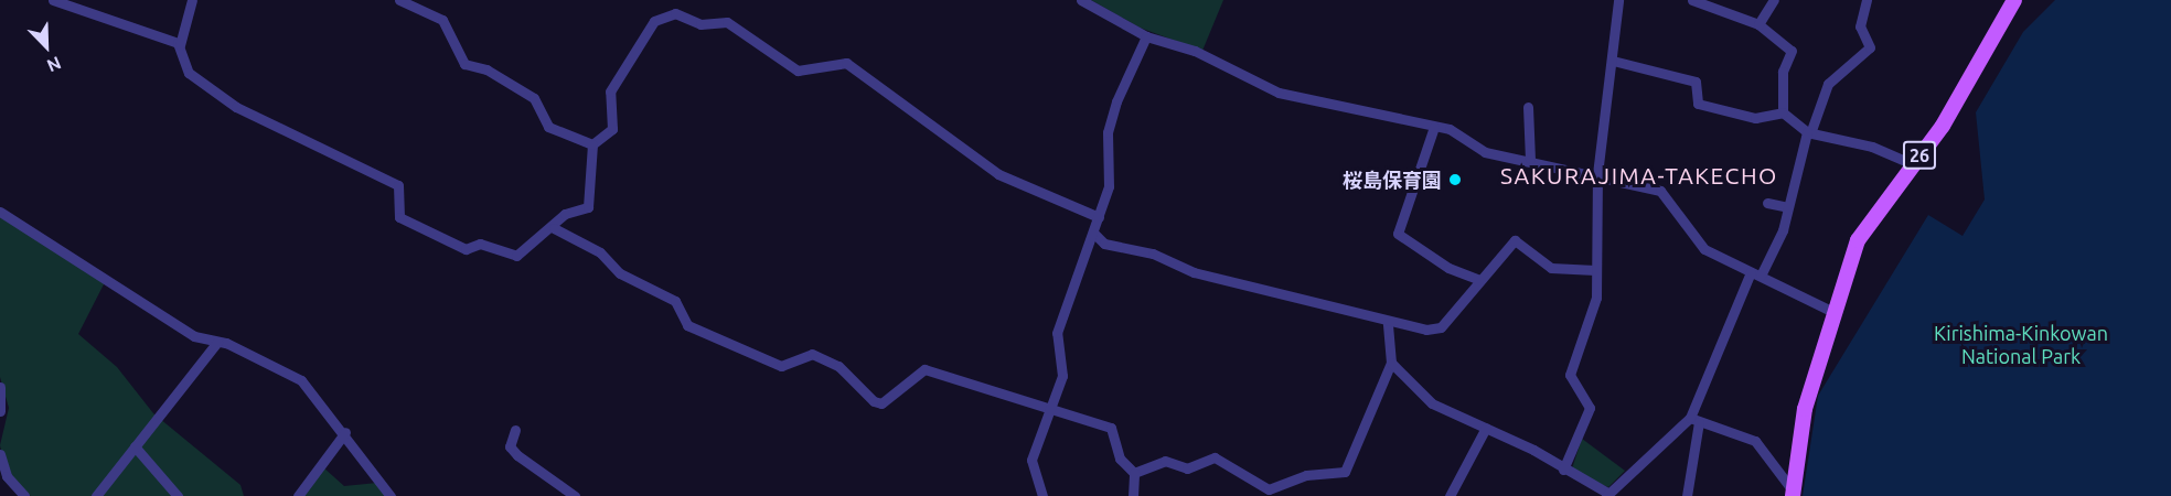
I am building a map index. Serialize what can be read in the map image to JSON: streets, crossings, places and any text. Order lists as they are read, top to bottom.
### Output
{
  "streets": {
    "main road": ["26"]
  },
  "districts": ["SAKURAJIMA-TAKECHO"],
  "parks": ["Kirishima-Kinkowan National Park"],
  "places": ["桜島保育園"],
  "north": "bottom right"
}
